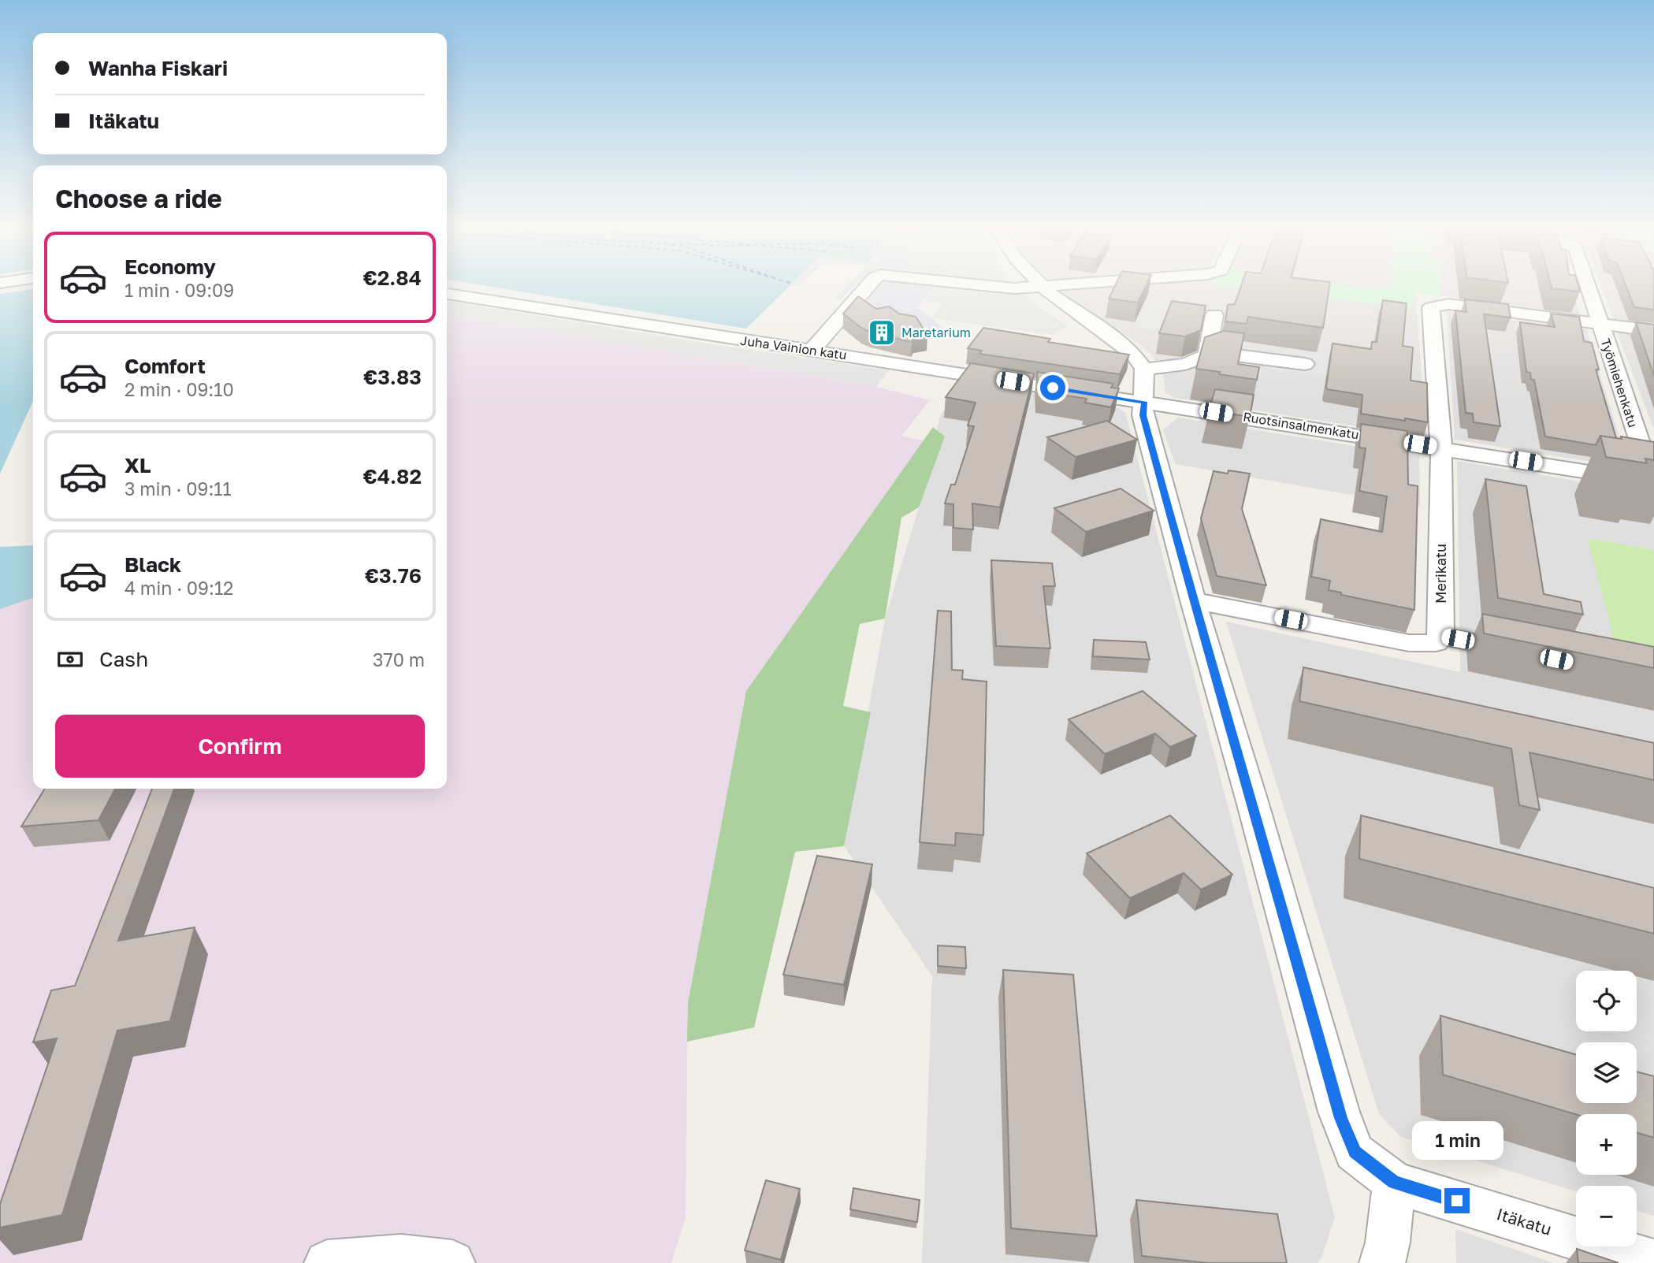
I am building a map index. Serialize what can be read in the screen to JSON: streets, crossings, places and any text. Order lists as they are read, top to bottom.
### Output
{
  "streets": {
    "street": [
      "Juha Vainion katu",
      "Työmiehenkatu",
      "Ruotsinsalmenkatu",
      "Merikatu",
      "Itäkatu"
    ]
  },
  "crossings": [
    ["Juha Vainion katu", "Ruotsinsalmenkatu"],
    ["Työmiehenkatu", "Ruotsinsalmenkatu"],
    ["Työmiehenkatu", "Merikatu"],
    ["Ruotsinsalmenkatu", "Merikatu"]
  ],
  "places": {
    "building": ["Maretarium"]
  },
  "page": {
    "banner": ["Wanha Fiskari", "Itäkatu"],
    "heading": "Choose a ride",
    "list": [
      {
        "name": "Economy",
        "note": "1 min · 09:09",
        "value": "€2.84"
      },
      {
        "name": "Comfort",
        "note": "2 min · 09:10",
        "value": "€3.83"
      },
      {
        "name": "XL",
        "note": "3 min · 09:11",
        "value": "€4.82"
      },
      {
        "name": "Black",
        "note": "4 min · 09:12",
        "value": "€3.76"
      }
    ],
    "pay": ["Cash", "370 m"],
    "buttons": "Confirm",
    "map_buttons": ["+", "−"],
    "bubble": "1 min"
  }
}
